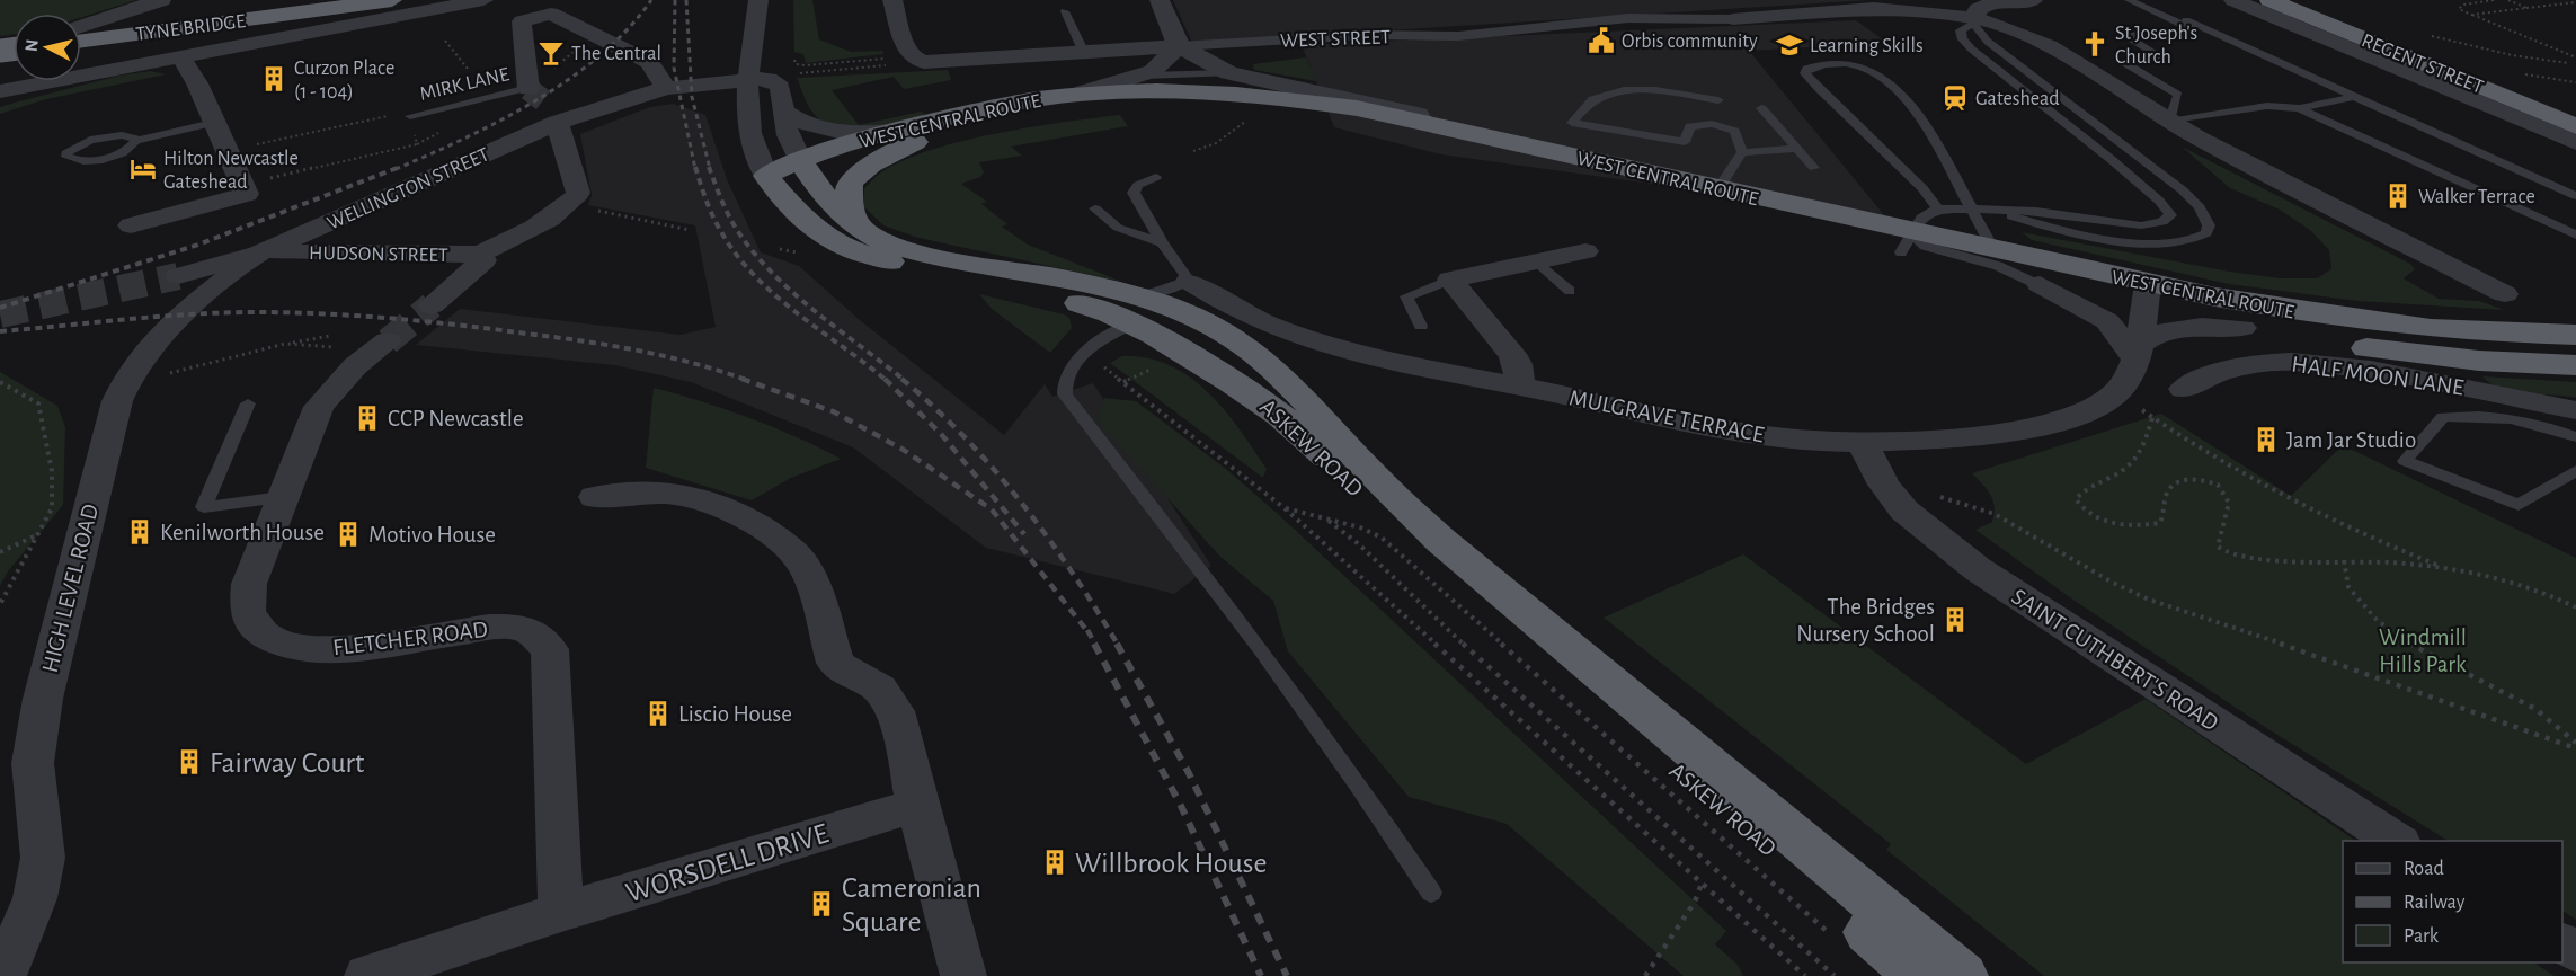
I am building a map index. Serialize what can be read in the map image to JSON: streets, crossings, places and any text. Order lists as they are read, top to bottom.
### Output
{
  "streets": {
    "highway": [
      "TYNE BRIDGE",
      "REGENT STREET",
      "WEST CENTRAL ROUTE",
      "ASKEW ROAD"
    ],
    "street": [
      "WEST STREET",
      "WELLINGTON STREET",
      "HUDSON STREET",
      "HALF MOON LANE",
      "MULGRAVE TERRACE",
      "HIGH LEVEL ROAD",
      "FLETCHER ROAD",
      "SAINT CUTHBERT'S ROAD",
      "WORSDELL DRIVE"
    ],
    "lane": ["MIRK LANE"]
  },
  "crossings": [
    ["WEST CENTRAL ROUTE", "MULGRAVE TERRACE"],
    ["WEST CENTRAL ROUTE", "ASKEW ROAD"],
    ["WELLINGTON STREET", "HUDSON STREET"],
    ["WELLINGTON STREET", "HIGH LEVEL ROAD"],
    ["HUDSON STREET", "HIGH LEVEL ROAD"],
    ["MULGRAVE TERRACE", "SAINT CUTHBERT'S ROAD"],
    ["FLETCHER ROAD", "WORSDELL DRIVE"]
  ],
  "parks": ["Windmill Hills Park"],
  "places": {
    "public building": ["Orbis community"],
    "church": ["St Joseph's Church"],
    "school or university": ["Learning Skills"],
    "bar": ["The Central"],
    "building": [
      "Curzon Place (1 - 104)",
      "Walker Terrace",
      "CCP Newcastle",
      "Jam Jar Studio",
      "Kenilworth House",
      "Motivo House",
      "The Bridges Nursery School",
      "Liscio House",
      "Fairway Court",
      "Willbrook House",
      "Cameronian Square"
    ],
    "station": ["Gateshead"],
    "hotel": ["Hilton Newcastle Gateshead"]
  },
  "legend": ["Road", "Railway", "Park"],
  "north": "left"
}
